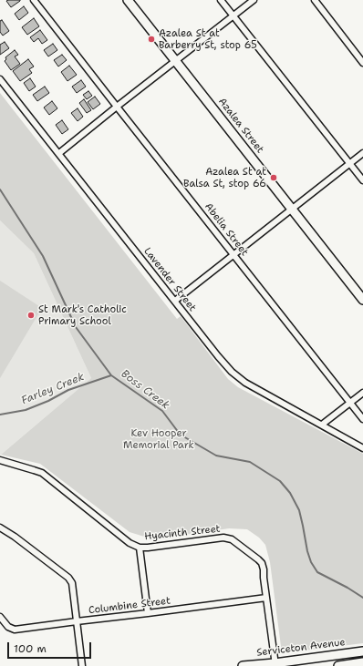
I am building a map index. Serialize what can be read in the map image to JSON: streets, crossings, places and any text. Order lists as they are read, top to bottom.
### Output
{
  "streets": {
    "street": [
      "Azalea Street",
      "Abelia Street",
      "Lavender Street",
      "Hyacinth Street",
      "Columbine Street",
      "Serviceton Avenue"
    ]
  },
  "crossings": [
    ["Hyacinth Street", "Columbine Street"],
    ["Hyacinth Street", "Serviceton Avenue"]
  ],
  "water": ["Farley Creek", "Boss Creek"],
  "parks": ["Kev Hooper Memorial Park"],
  "places": ["Azalea St at Barberry St, stop 65", "Azalea St at Balsa St, stop 66", "St Mark's Catholic Primary School"],
  "scale_bar": "100 m"
}
